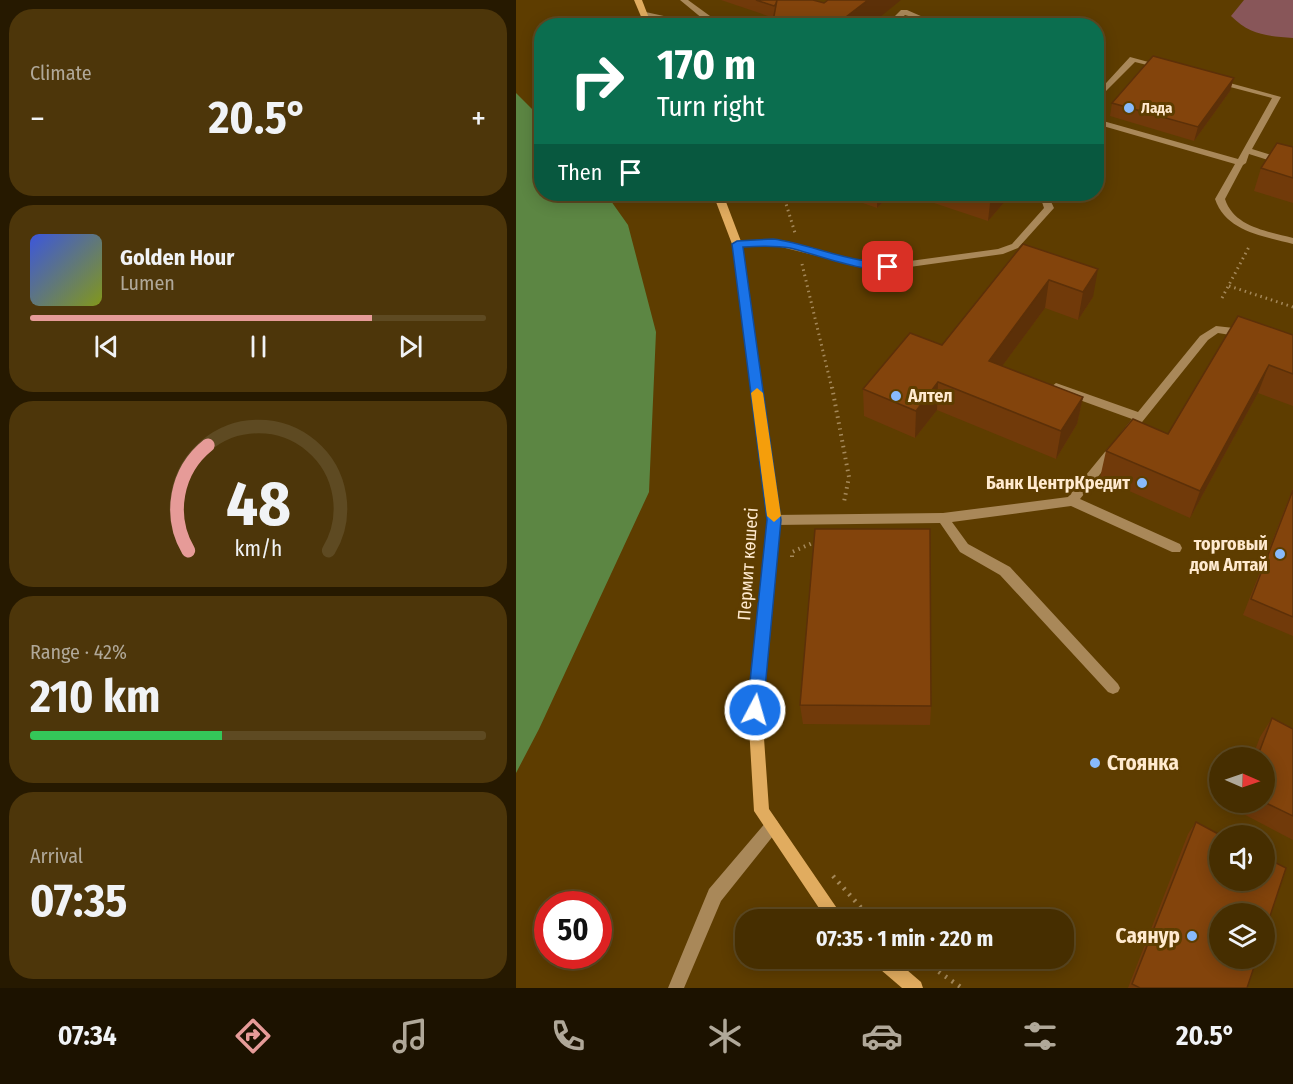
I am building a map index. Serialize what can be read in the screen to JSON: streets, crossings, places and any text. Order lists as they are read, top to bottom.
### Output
{
  "streets": {
    "main road": ["Пермит көшесі"]
  },
  "places": [
    "Лада",
    "Алтел",
    "Банк ЦентрКредит",
    "торговый дом Алтай",
    "Стоянка",
    "Саянур"
  ],
  "north": "right",
  "page": {
    "tile": [
      "Climate",
      ["Range · 42%", "210 km"],
      ["Arrival", "07:35"]
    ],
    "turn": ["170 m", "Turn right"],
    "heat": ["−", "20.5°", "+"],
    "then": "Then",
    "song": ["Golden Hour", "Lumen"],
    "limit": "50",
    "trip": "07:35 · 1 min · 220 m",
    "tabs": ["07:34", "20.5°"],
    "gauge": ["48", "km/h"]
  }
}
